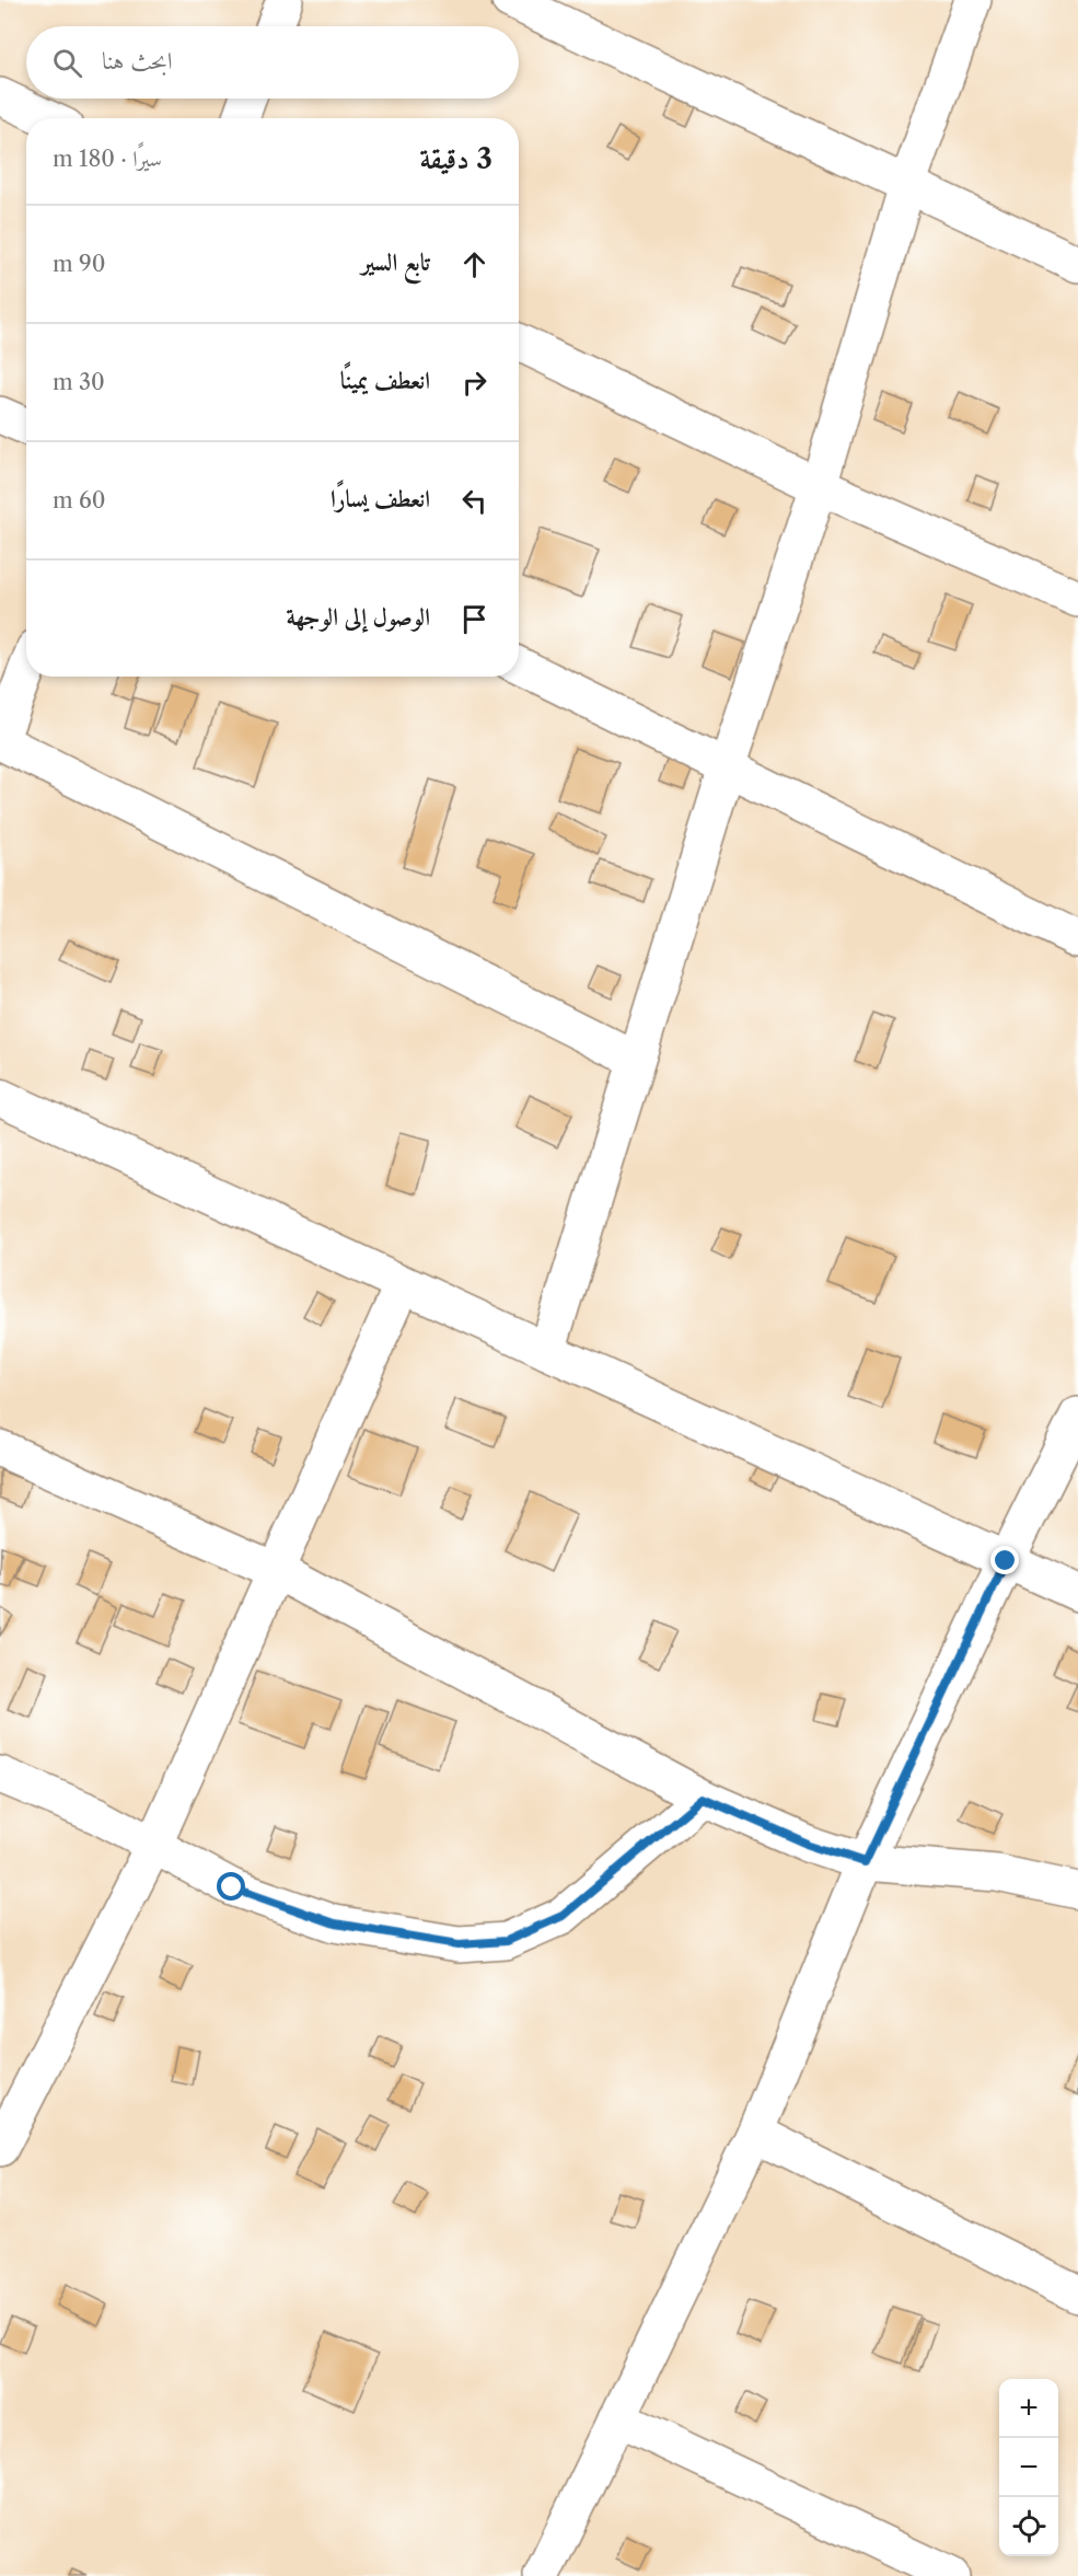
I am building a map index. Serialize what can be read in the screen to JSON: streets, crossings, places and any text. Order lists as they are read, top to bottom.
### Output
{
  "page": {
    "search": "ابحث هنا",
    "heading": ["3 دقيقة", "سيرًا · 180 m"],
    "list": [
      ["تابع السير", "90 m"],
      ["انعطف يمينًا", "30 m"],
      ["انعطف يسارًا", "60 m"],
      "الوصول إلى الوجهة"
    ],
    "map_buttons": ["+", "−"]
  }
}
